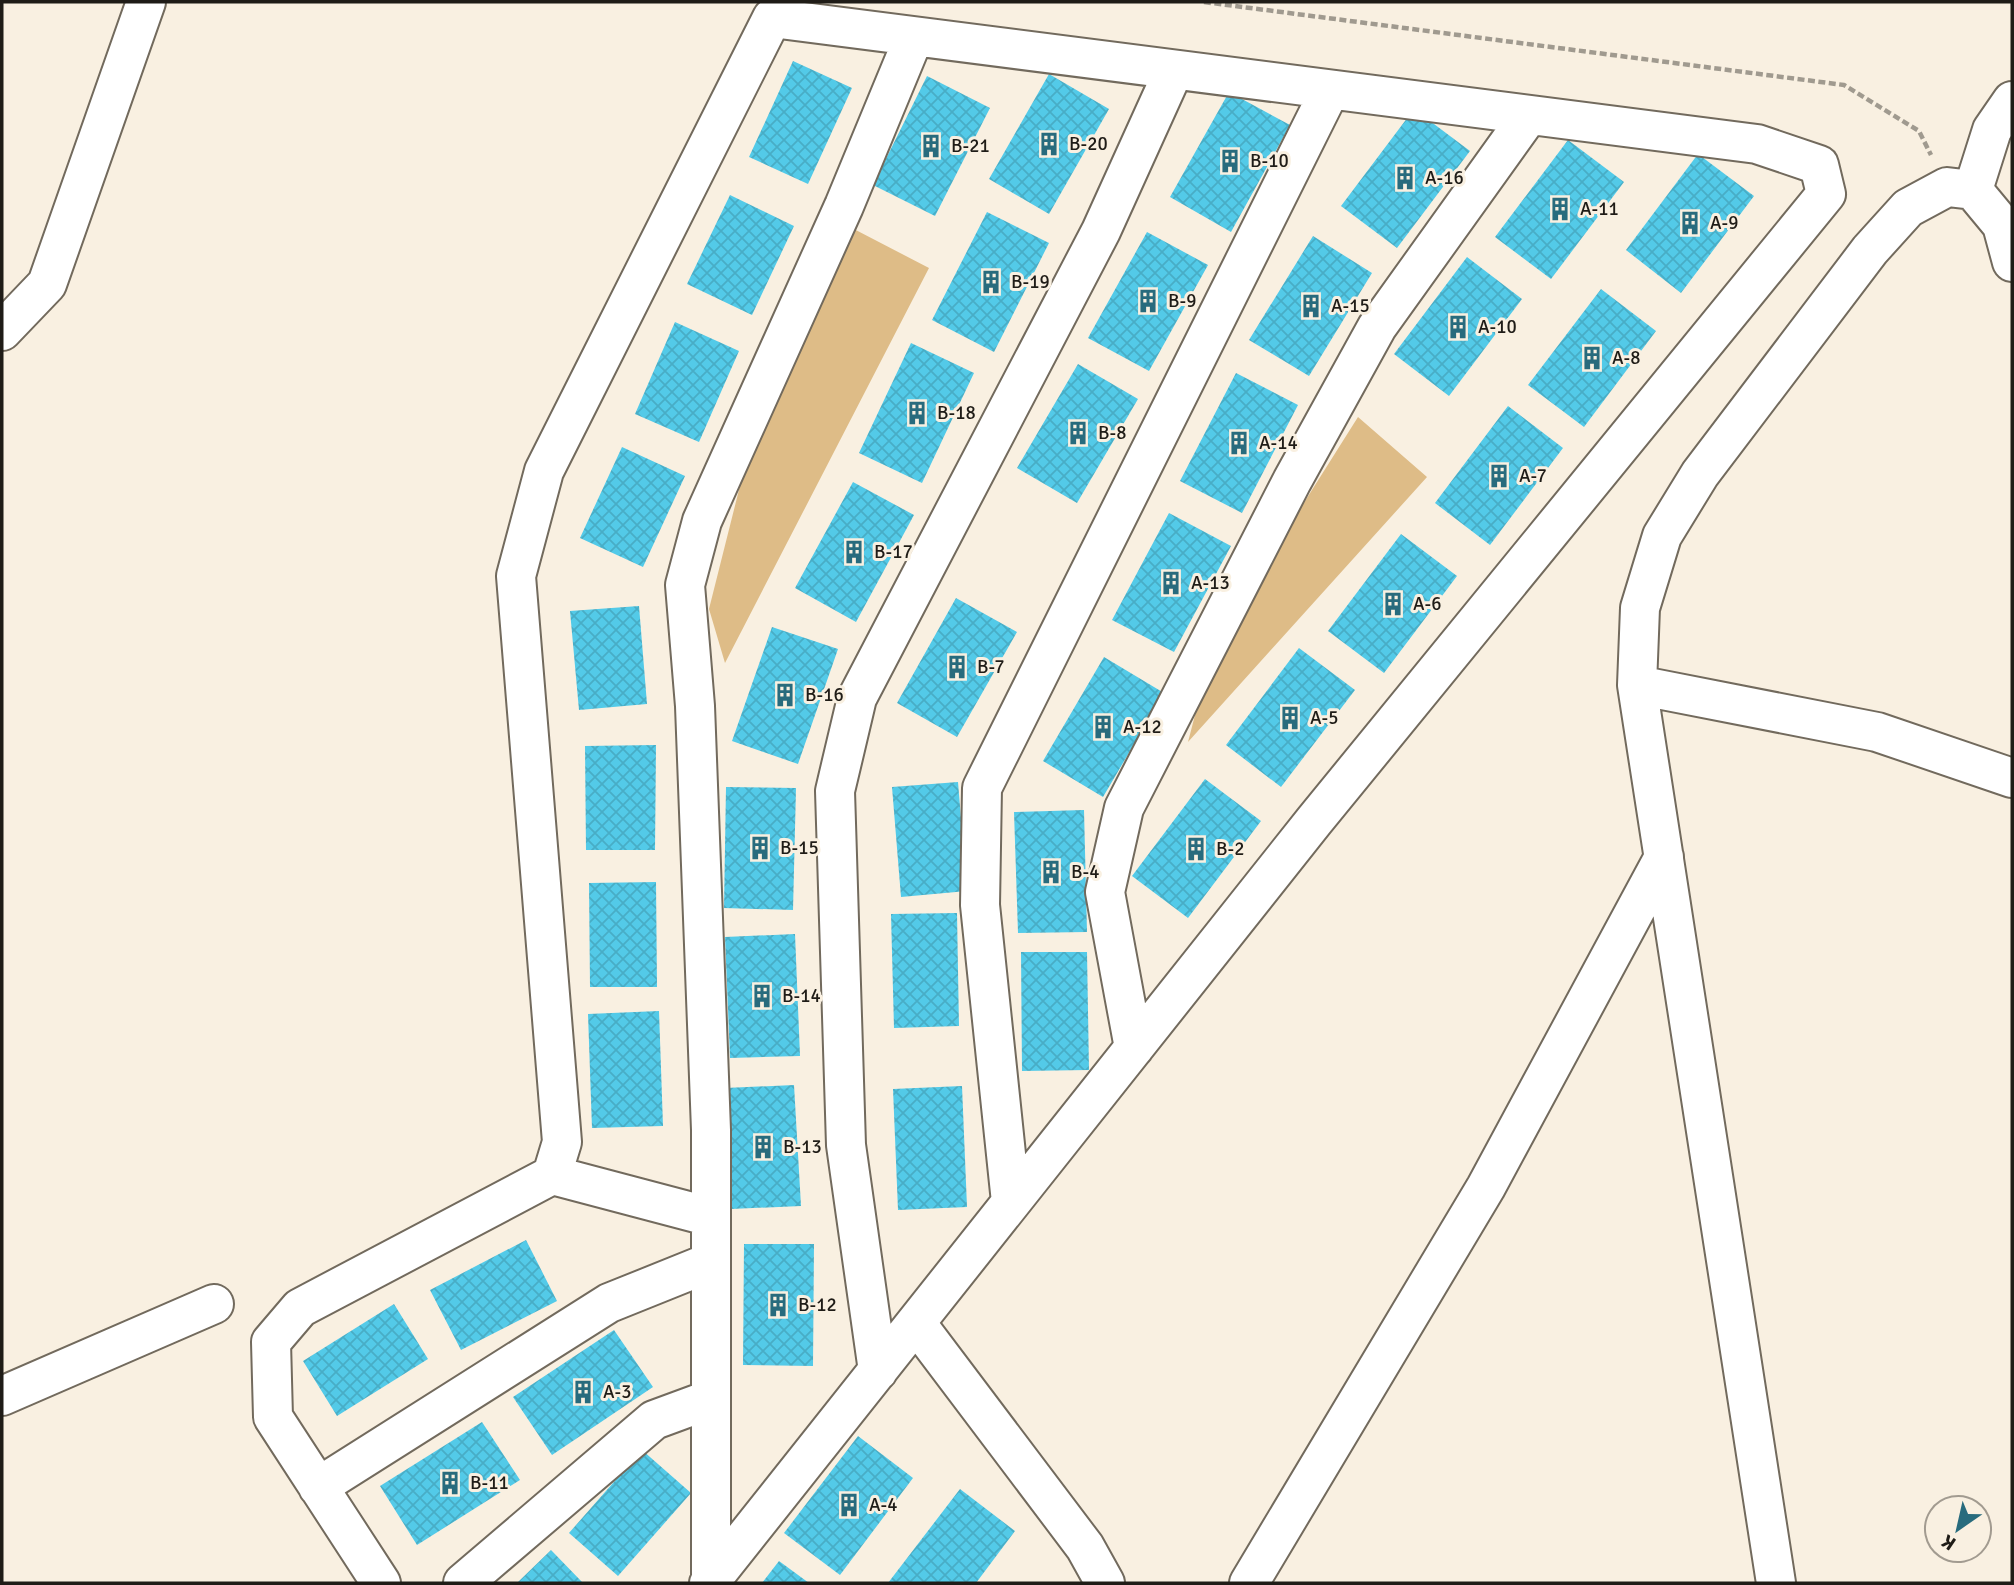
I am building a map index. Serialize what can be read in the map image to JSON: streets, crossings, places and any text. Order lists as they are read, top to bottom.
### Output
{
  "places": {
    "building": [
      "B-20",
      "B-21",
      "B-10",
      "A-16",
      "A-11",
      "A-9",
      "B-19",
      "B-9",
      "A-15",
      "A-10",
      "A-8",
      "B-18",
      "B-8",
      "A-14",
      "A-7",
      "B-17",
      "A-13",
      "A-6",
      "B-7",
      "B-16",
      "A-5",
      "A-12",
      "B-15",
      "B-2",
      "B-4",
      "B-14",
      "B-13",
      "B-12",
      "A-3",
      "B-11",
      "A-4"
    ]
  },
  "north": "bottom left"
}
